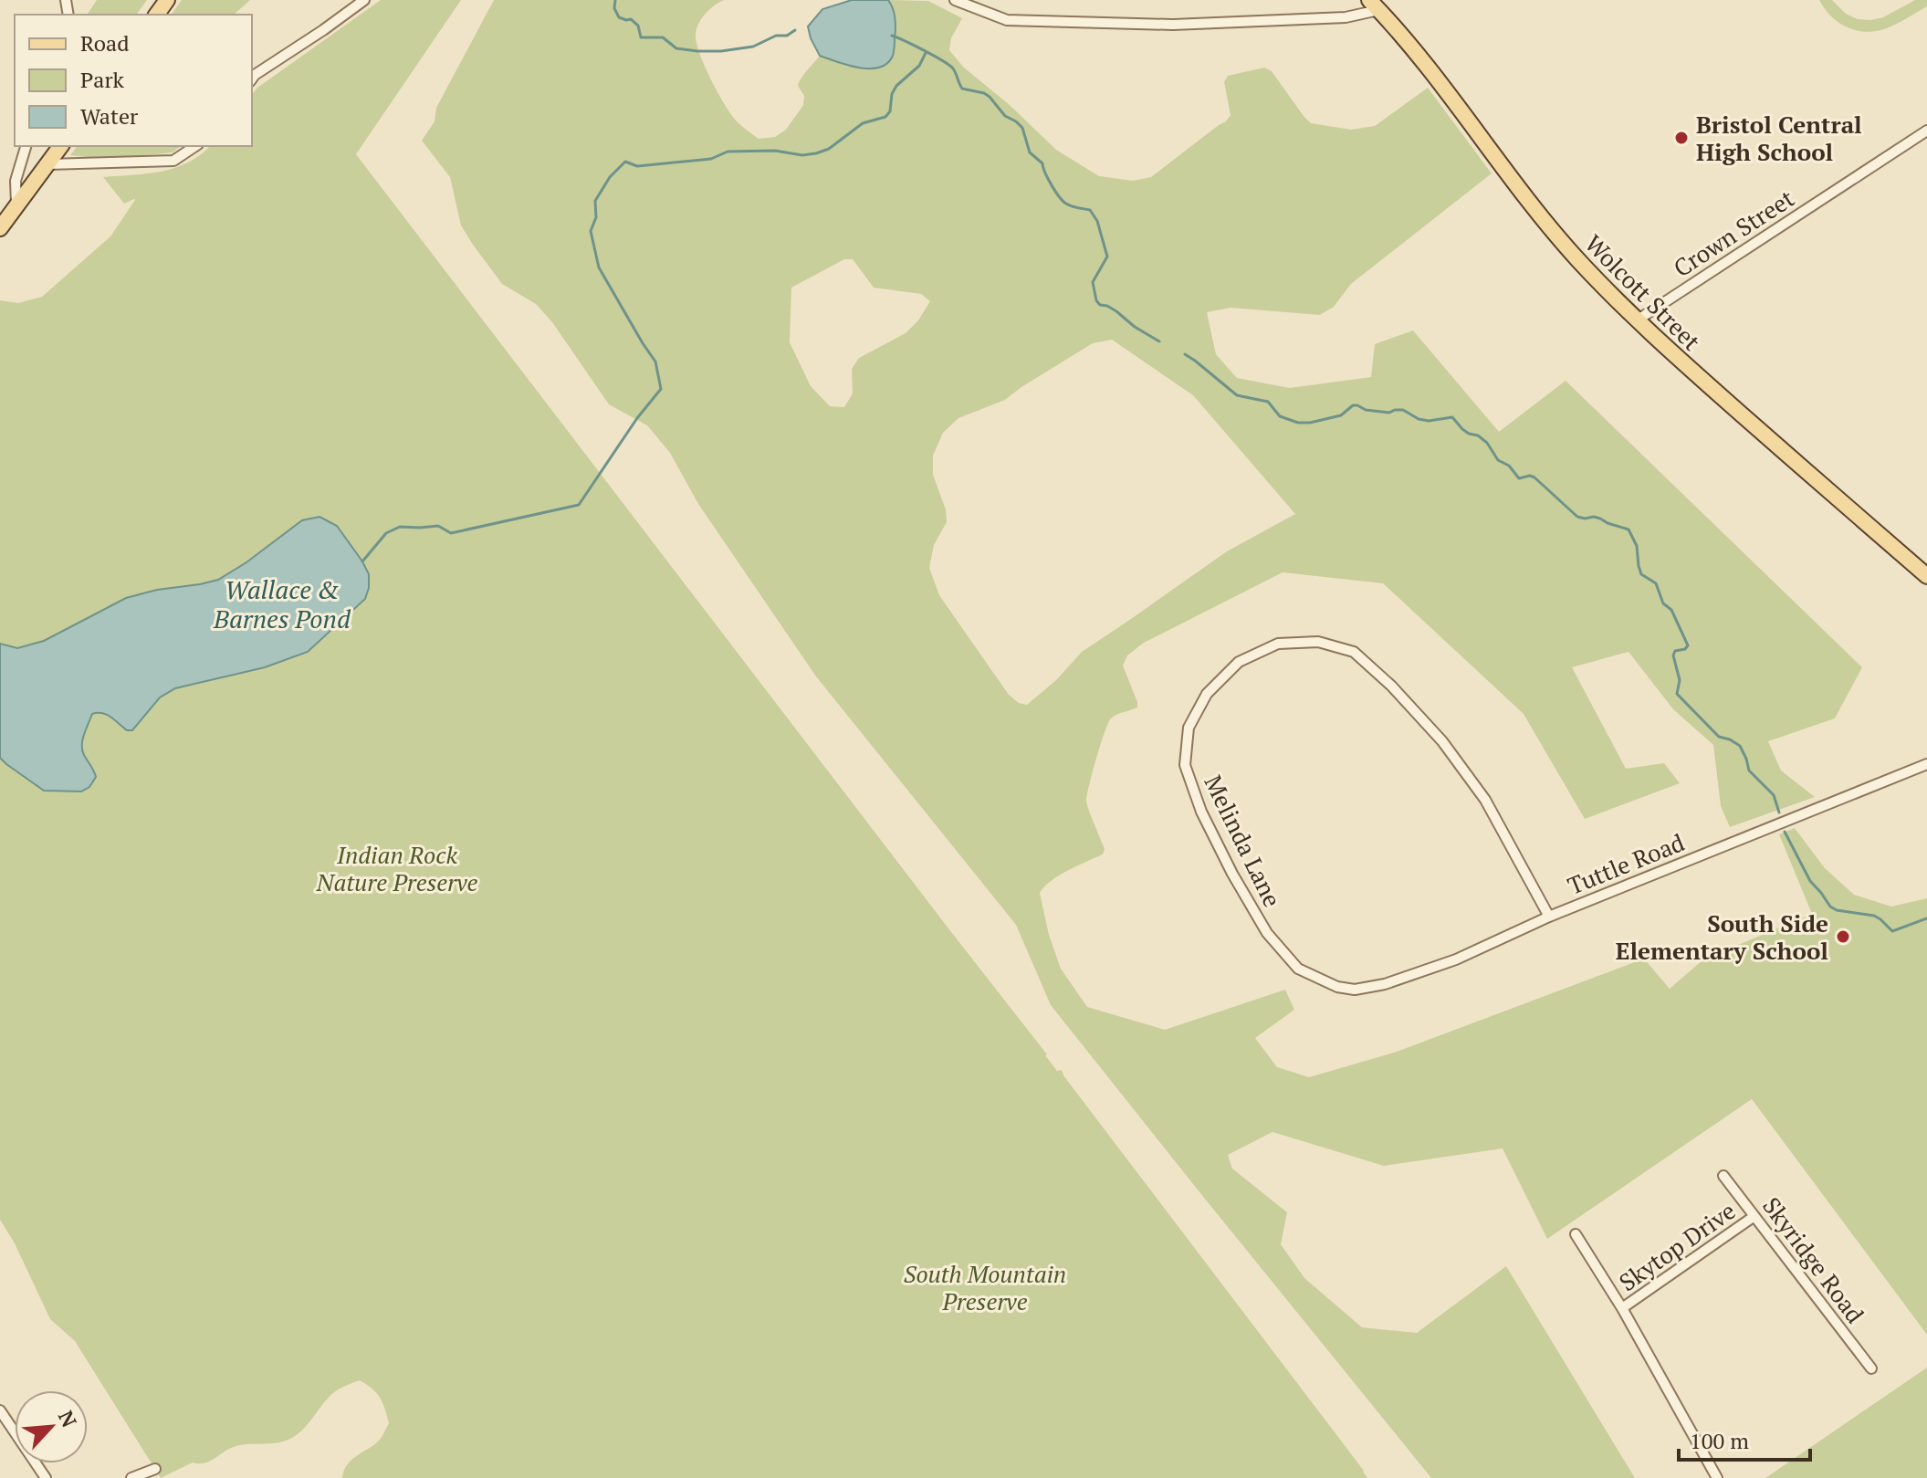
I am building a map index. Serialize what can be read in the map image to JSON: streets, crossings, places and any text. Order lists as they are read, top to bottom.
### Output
{
  "streets": {
    "main road": ["Wolcott Street"],
    "street": [
      "Crown Street",
      "Melinda Lane",
      "Tuttle Road",
      "Skytop Drive",
      "Skyridge Road"
    ]
  },
  "crossings": [
    ["Crown Street", "Wolcott Street"],
    ["Melinda Lane", "Tuttle Road"],
    ["Skytop Drive", "Skyridge Road"]
  ],
  "water": ["Wallace & Barnes Pond"],
  "parks": ["Indian Rock Nature Preserve", "South Mountain Preserve"],
  "places": ["Bristol Central High School", "South Side Elementary School"],
  "legend": ["Road", "Park", "Water"],
  "scale_bar": "100 m",
  "north": "top right"
}
